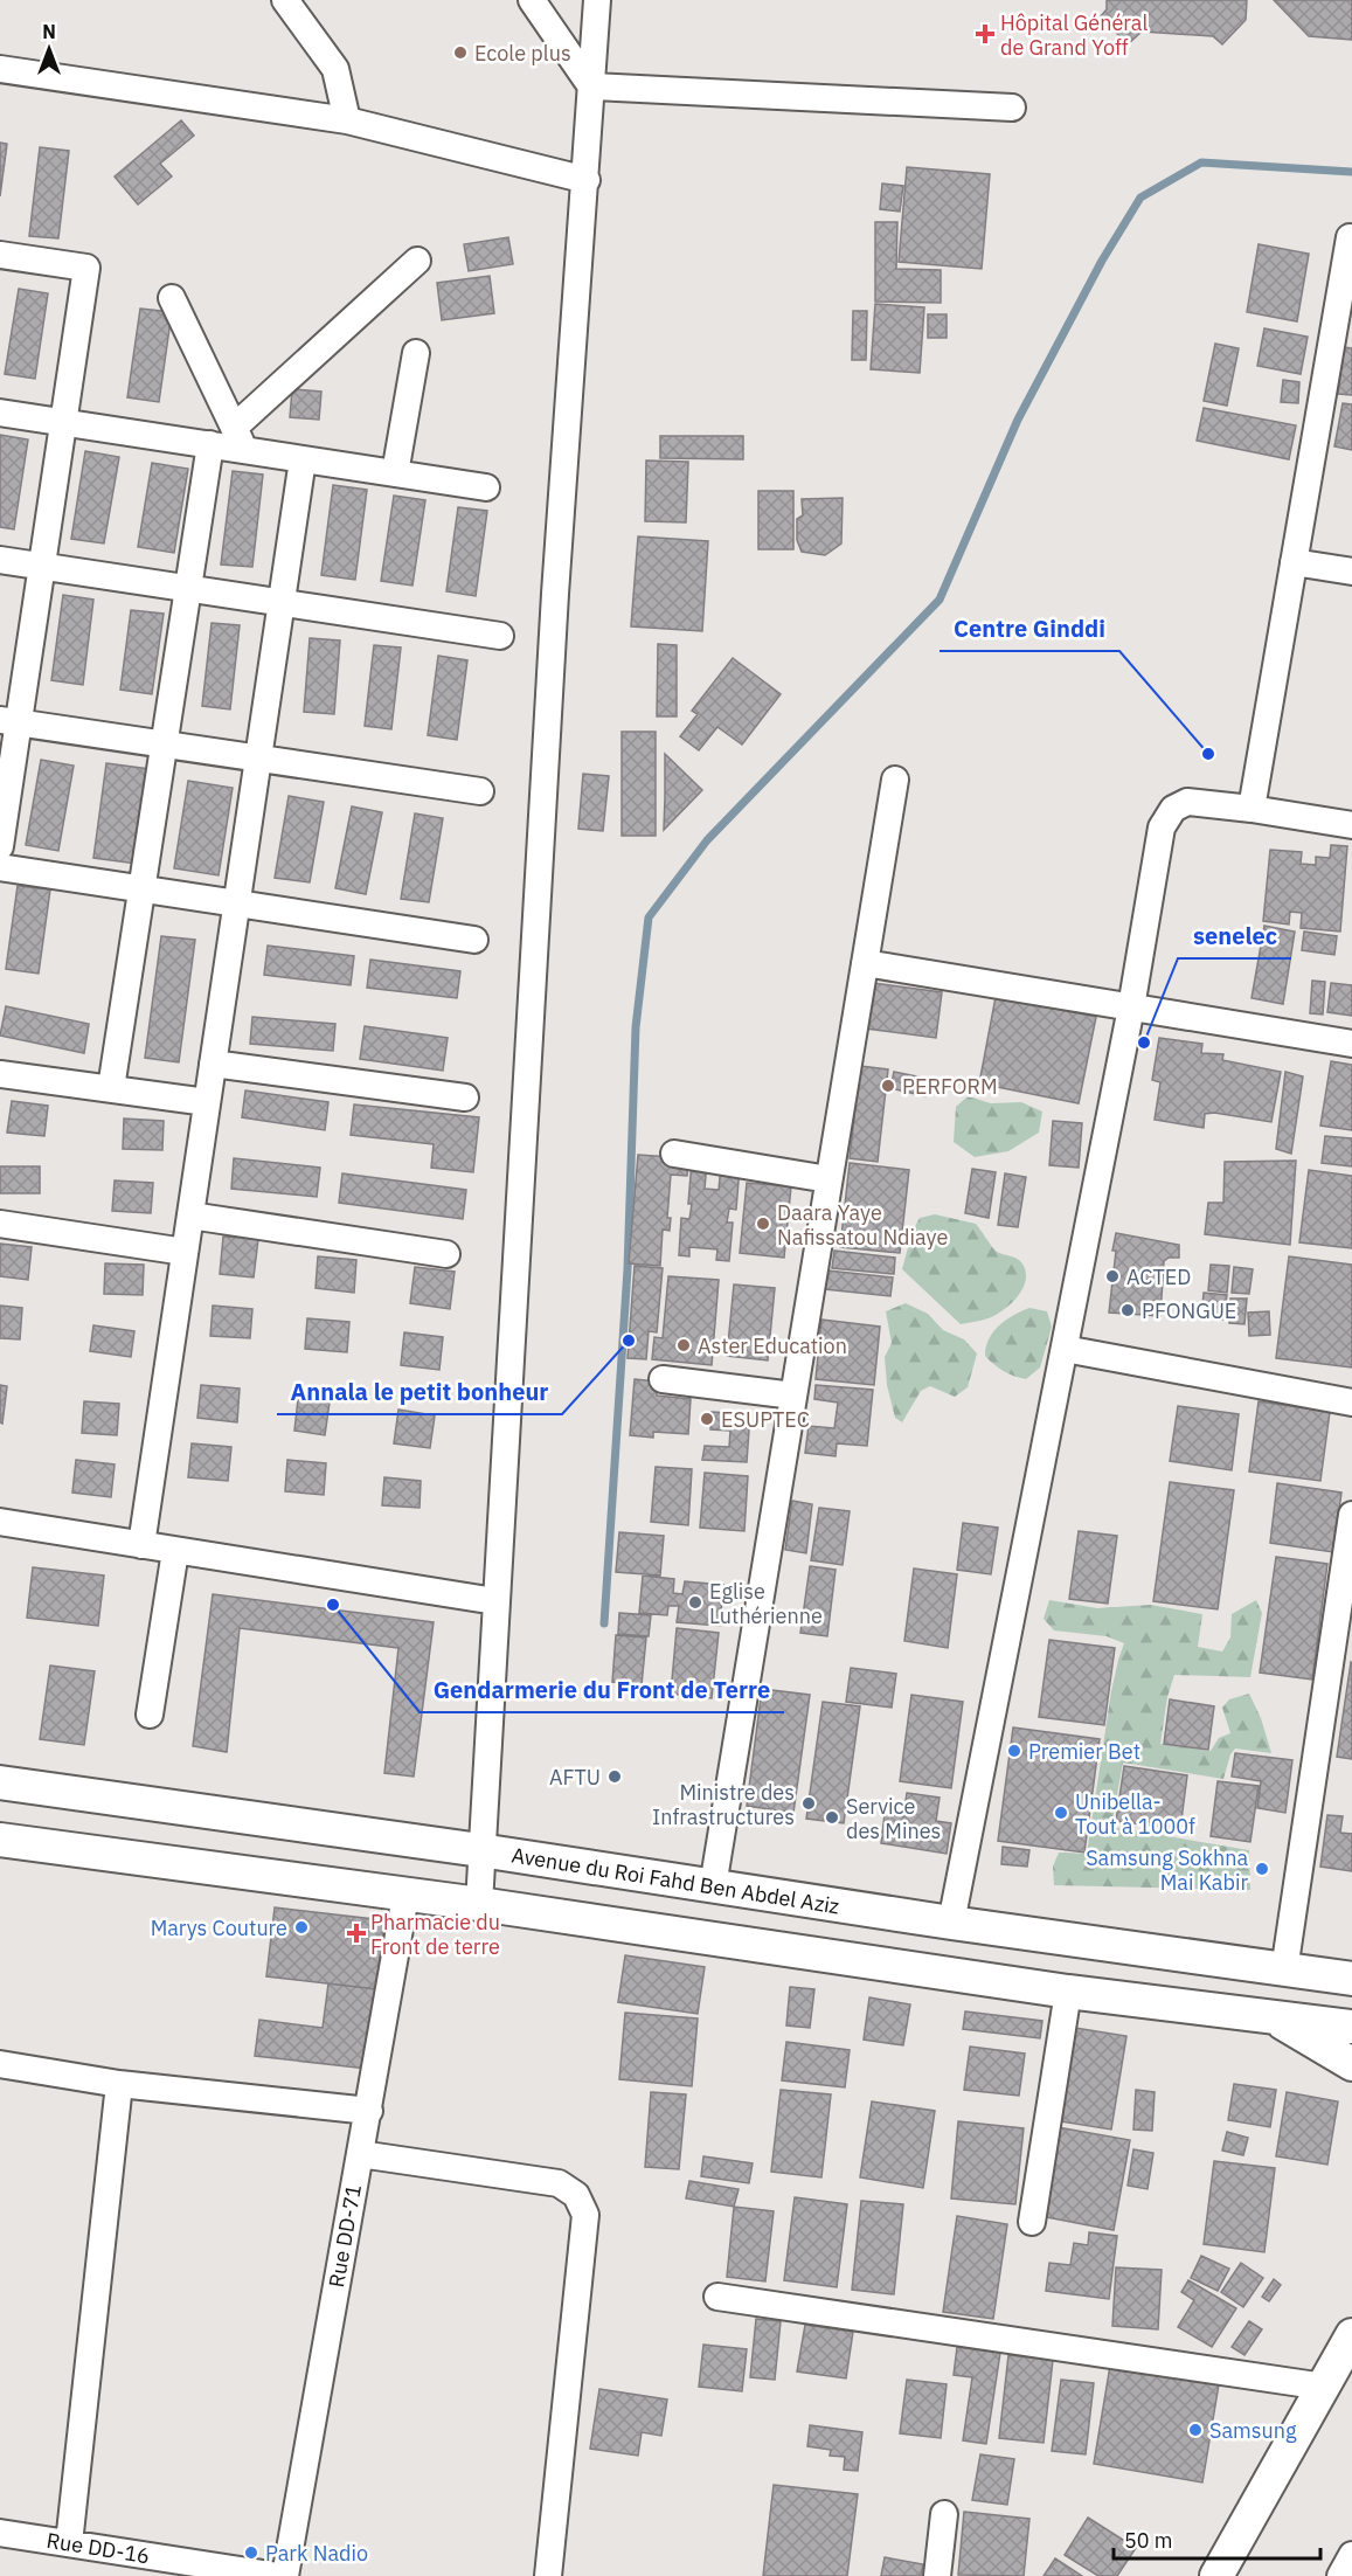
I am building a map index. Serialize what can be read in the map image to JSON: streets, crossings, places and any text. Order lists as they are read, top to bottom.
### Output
{
  "streets": {
    "main road": ["Avenue du Roi Fahd Ben Abdel Aziz"],
    "street": ["Rue DD-71", "Rue DD-16"]
  },
  "places": {
    "health": ["Hôpital Général de Grand Yoff", "Pharmacie du Front de terre"],
    "other": [
      "Ecole plus",
      "Centre Ginddi",
      "senelec",
      "PERFORM",
      "Daara Yaye Nafissatou Ndiaye",
      "ACTED",
      "PFONGUE",
      "Annala le petit bonheur",
      "Aster Education",
      "ESUPTEC",
      "Eglise Luthérienne",
      "Gendarmerie du Front de Terre",
      "Premier Bet",
      "AFTU",
      "Ministre des Infrastructures",
      "Unibella- Tout à 1000f",
      "Service des Mines",
      "Samsung Sokhna Mai Kabir",
      "Marys Couture",
      "Samsung",
      "Park Nadio"
    ]
  },
  "scale_bar": "50 m",
  "north": "top"
}
